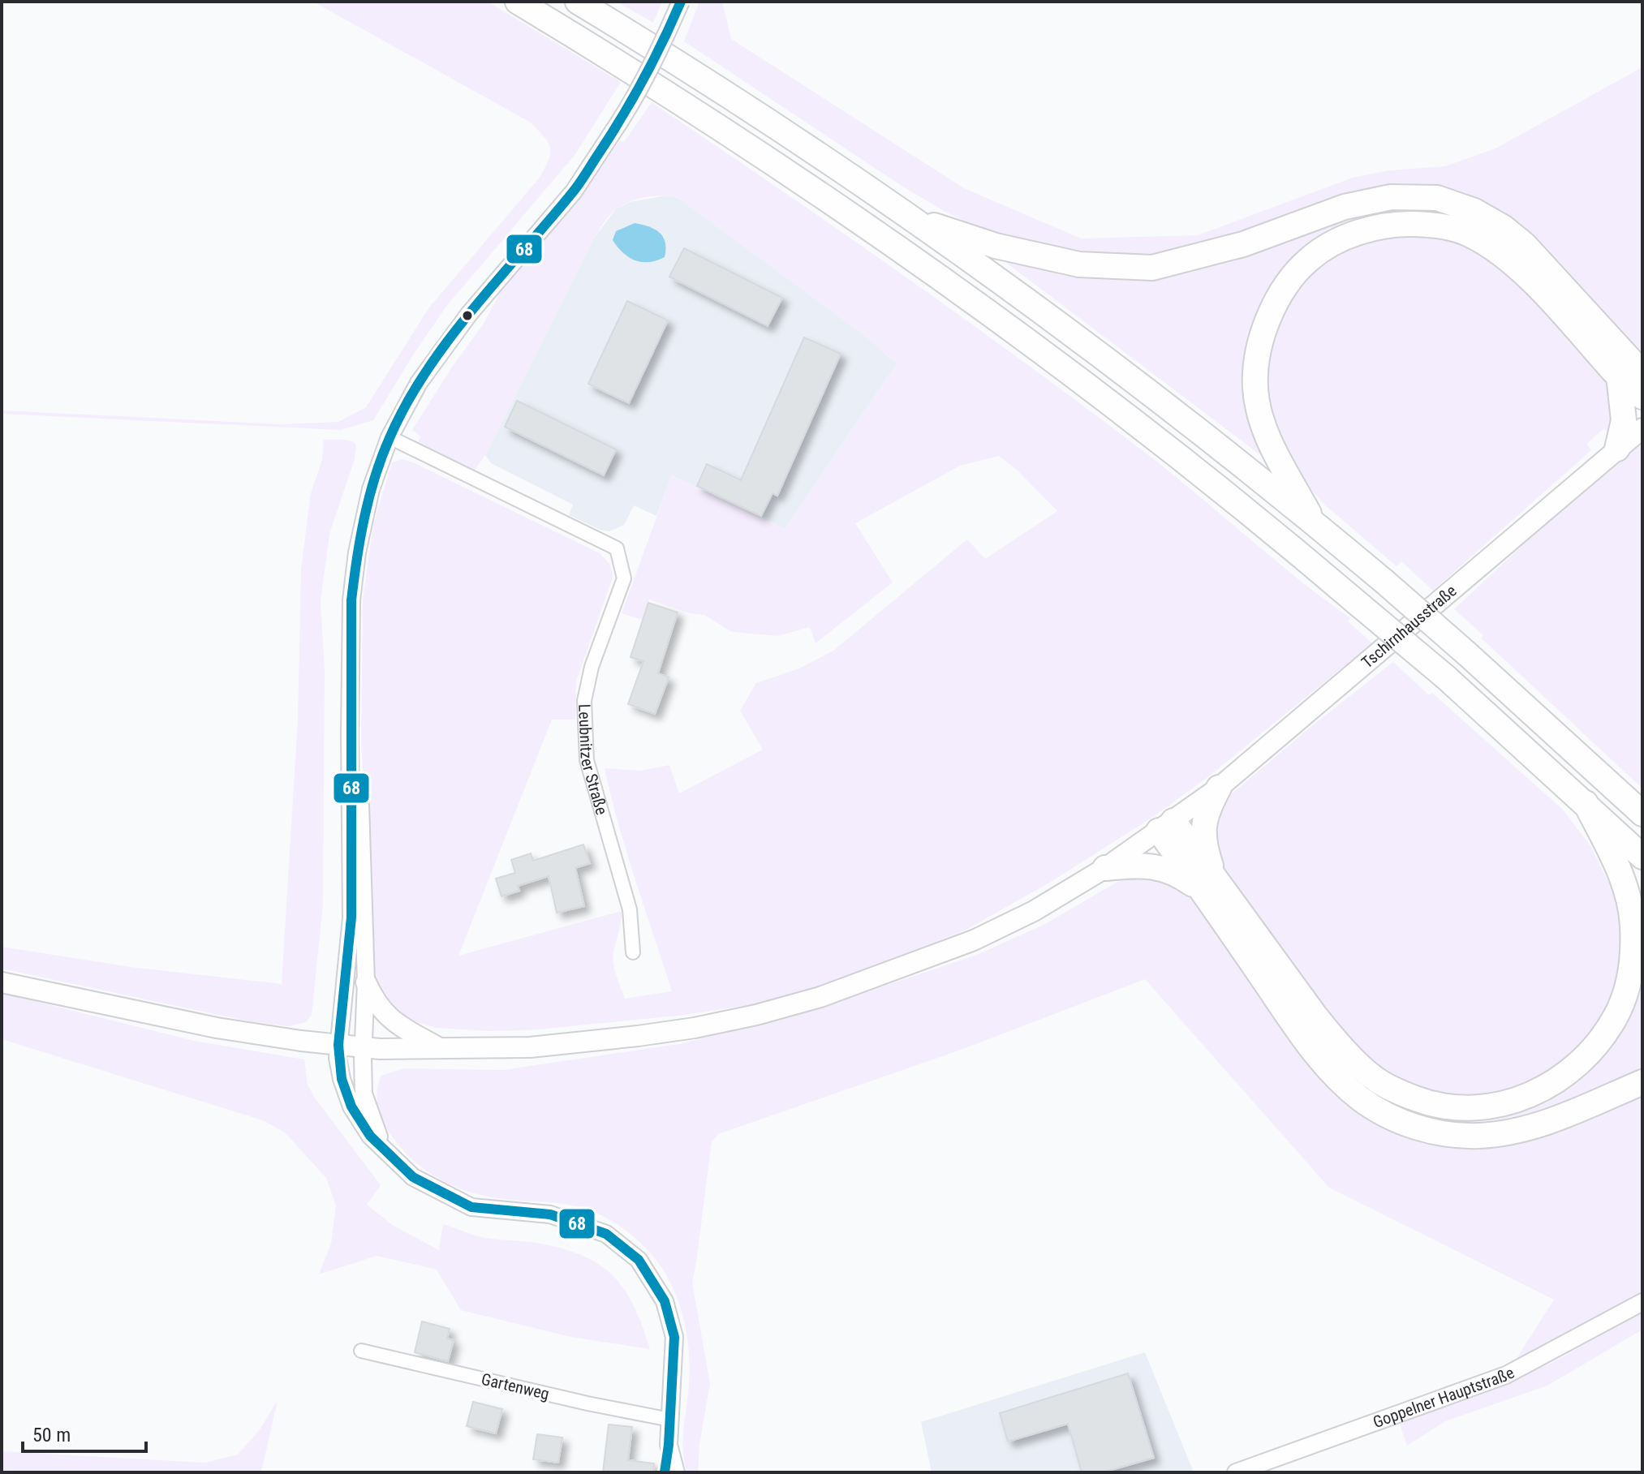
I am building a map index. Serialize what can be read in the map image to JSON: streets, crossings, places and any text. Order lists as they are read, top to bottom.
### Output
{
  "streets": {
    "main road": ["Tschirnhausstraße"],
    "street": ["Leubnitzer Straße", "Gartenweg", "Goppelner Hauptstraße"]
  },
  "lines": ["transit line 68"],
  "scale_bar": "50 m"
}
